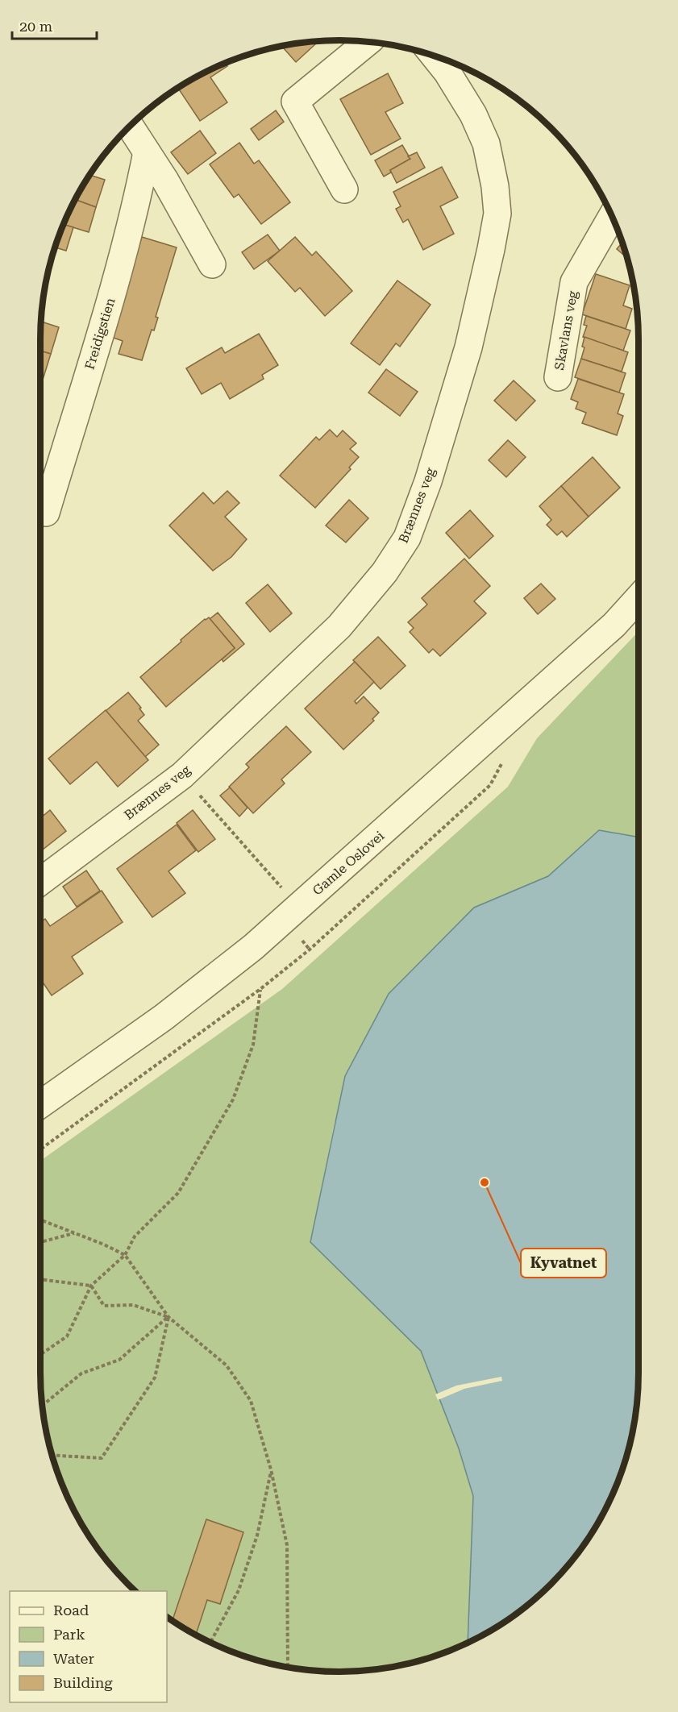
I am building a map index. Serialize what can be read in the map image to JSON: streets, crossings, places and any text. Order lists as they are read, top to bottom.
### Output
{
  "streets": {
    "street": [
      "Skavlans veg",
      "Freidigstien",
      "Brænnes veg",
      "Gamle Oslovei"
    ]
  },
  "places": ["Kyvatnet"],
  "legend": [
    "Road",
    "Park",
    "Water",
    "Building"
  ],
  "scale_bar": "20 m"
}
